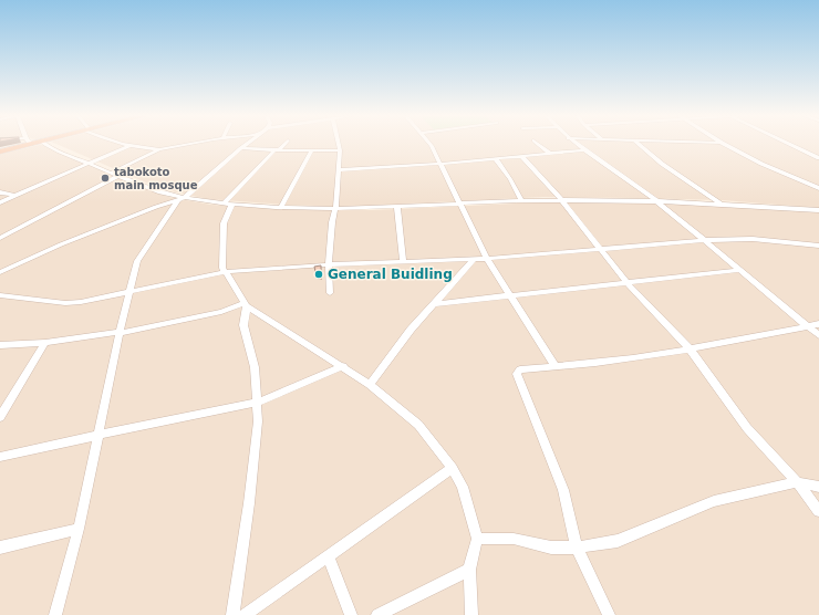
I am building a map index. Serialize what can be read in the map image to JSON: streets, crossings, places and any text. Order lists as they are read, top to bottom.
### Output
{
  "places": ["tabokoto main mosque", "General Buidling"]
}
